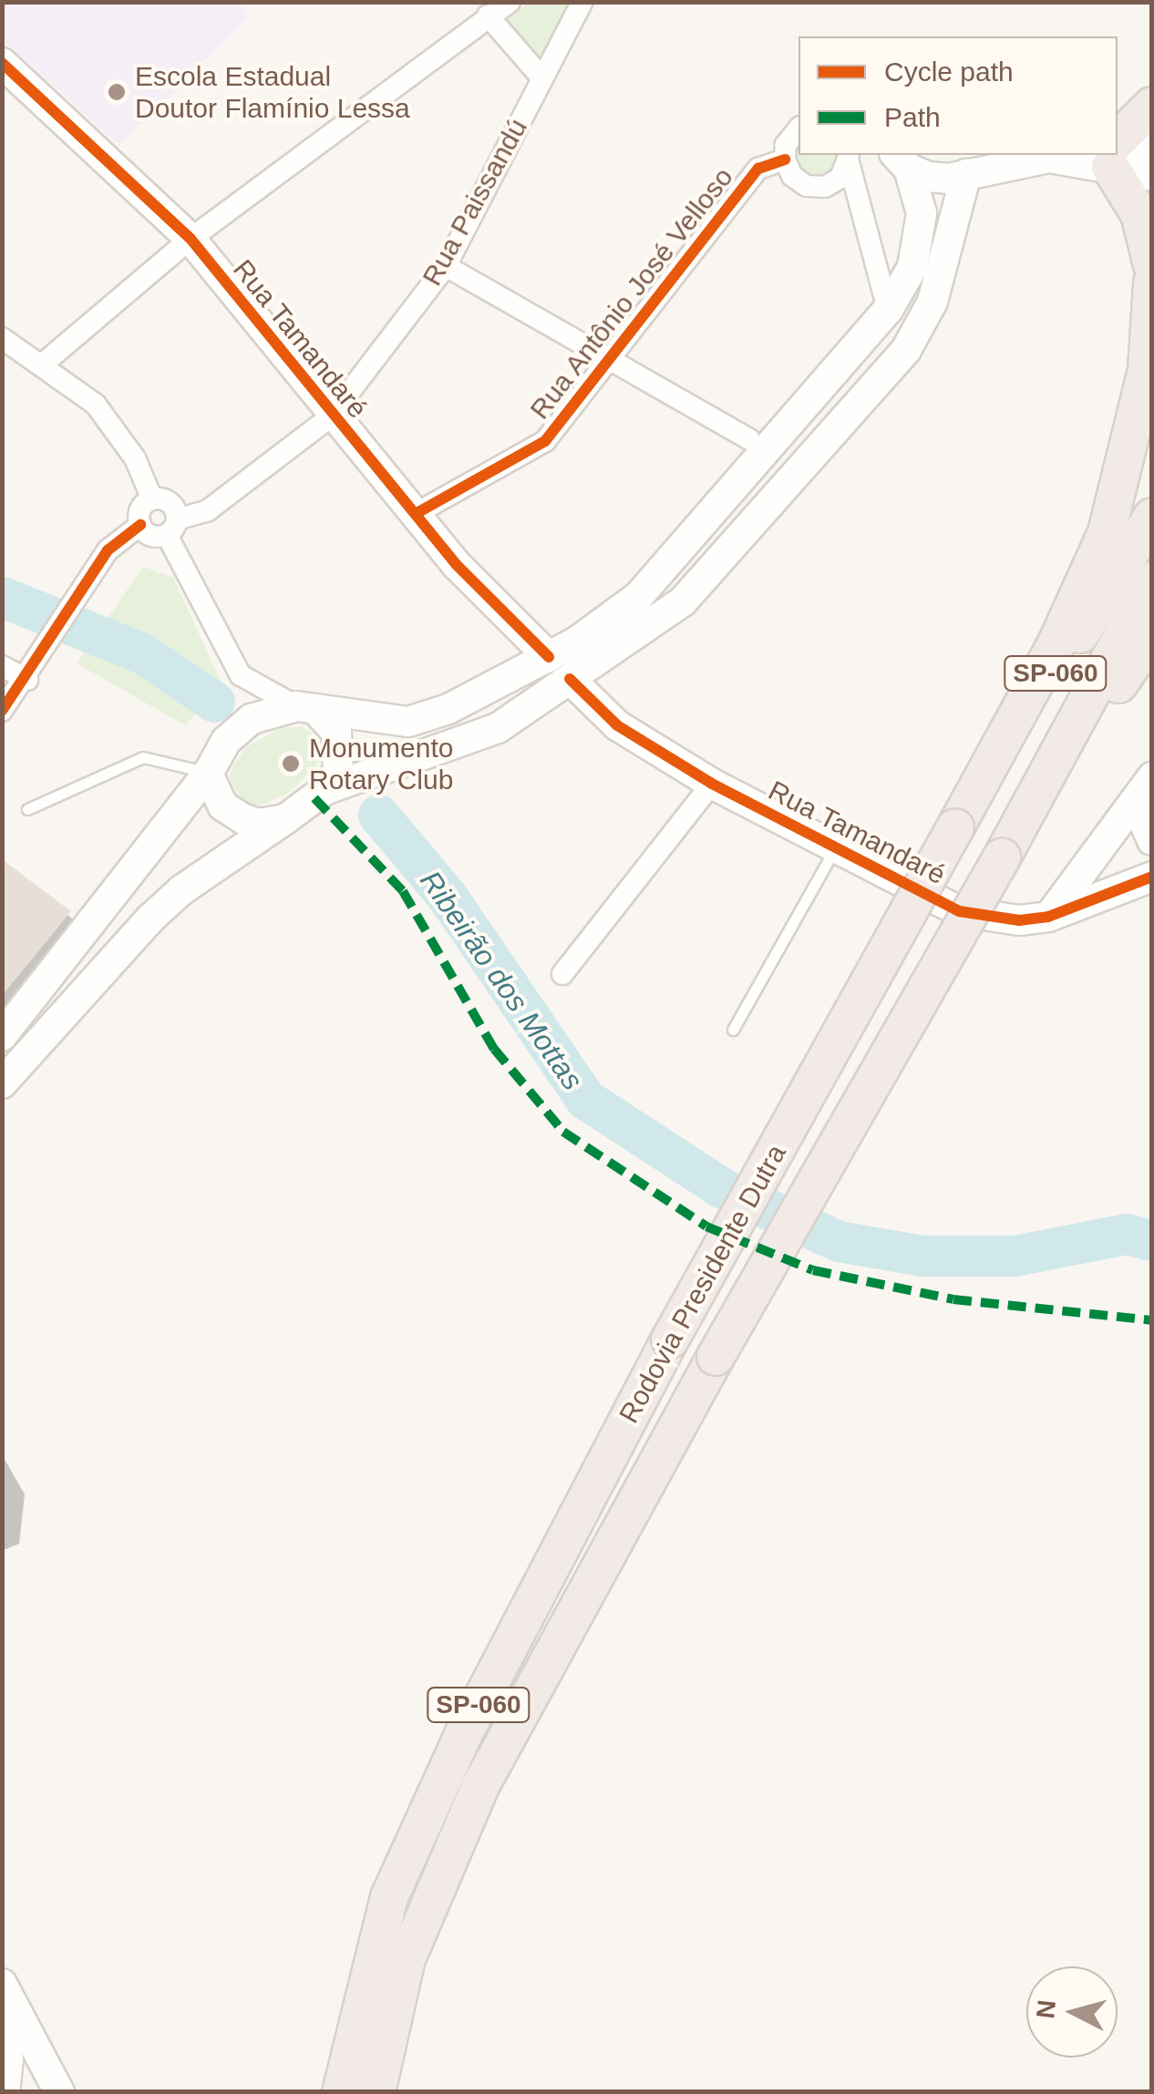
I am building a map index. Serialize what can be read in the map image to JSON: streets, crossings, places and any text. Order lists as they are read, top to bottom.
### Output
{
  "streets": {
    "highway": ["SP-060", "Rodovia Presidente Dutra"],
    "main road": ["Rua Tamandaré"],
    "street": ["Rua Paissandú", "Rua Antônio José Velloso"]
  },
  "crossings": [
    ["Rua Paissandú", "Rua Tamandaré"],
    ["Rua Antônio José Velloso", "Rua Tamandaré"]
  ],
  "water": ["Ribeirão dos Mottas"],
  "places": ["Escola Estadual Doutor Flamínio Lessa", "Monumento Rotary Club"],
  "legend": ["Cycle path", "Path"],
  "north": "left"
}
